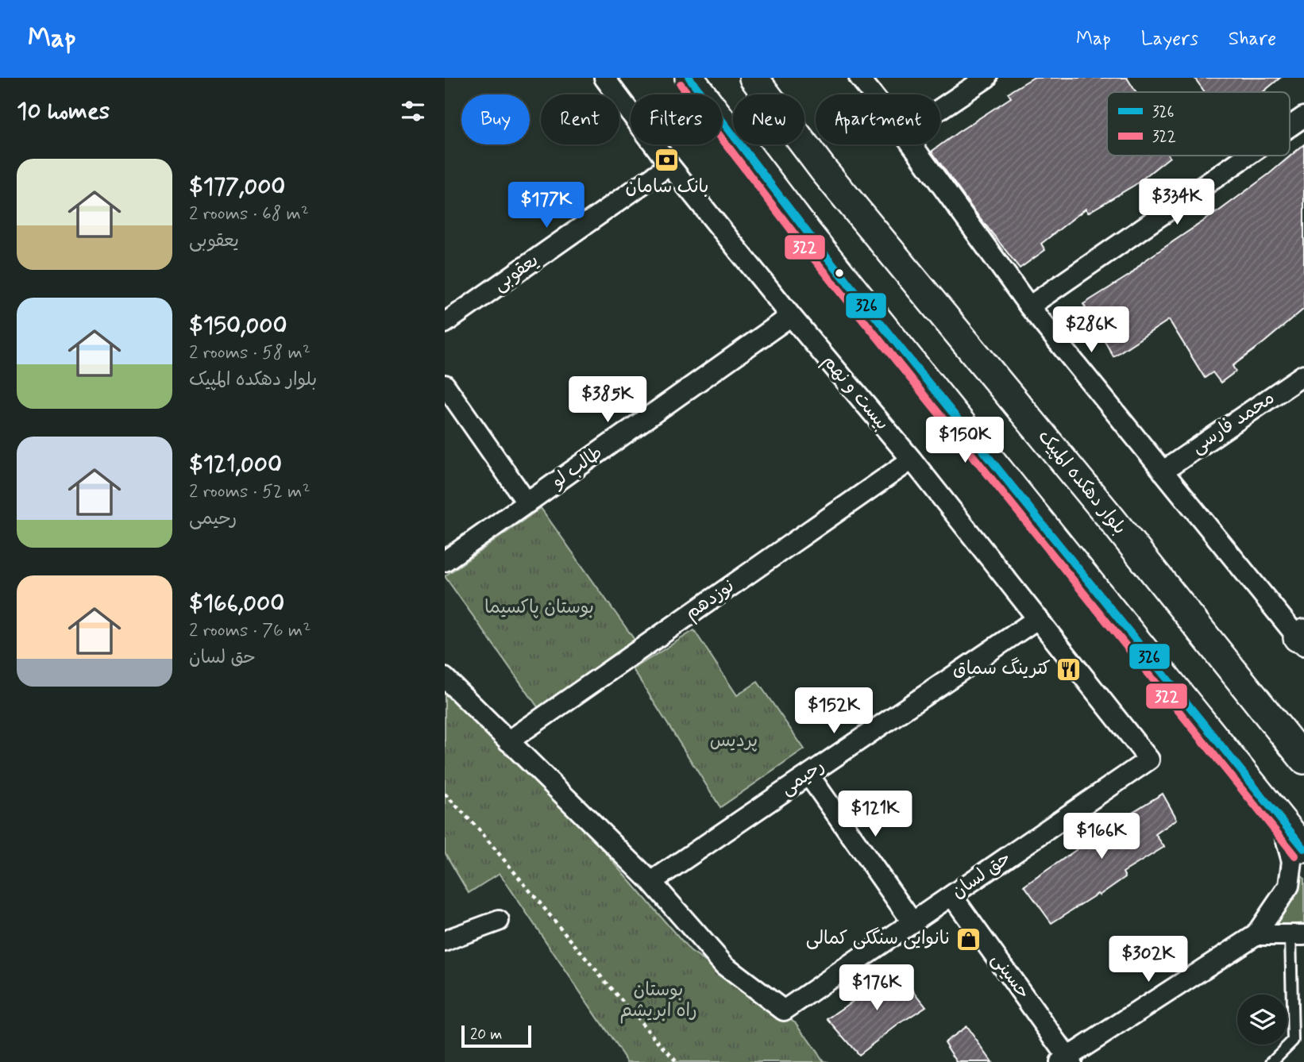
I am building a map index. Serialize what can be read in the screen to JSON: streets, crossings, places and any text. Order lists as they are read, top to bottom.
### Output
{
  "streets": {
    "main road": ["بلوار دهکده المپیک"],
    "street": [
      "یعقوبی",
      "بیست و نهم",
      "محمد فارسی",
      "طالب لو",
      "نوزدهم",
      "رحیمی",
      "حق لسان",
      "حسینی"
    ]
  },
  "crossings": [
    ["یعقوبی", "بیست و نهم"],
    ["بیست و نهم", "طالب لو"],
    ["بیست و نهم", "نوزدهم"],
    ["بیست و نهم", "رحیمی"],
    ["بیست و نهم", "حق لسان"],
    ["رحیمی", "حق لسان"],
    ["حق لسان", "حسینی"]
  ],
  "parks": ["بوستان پاکسیما", "پردیس", "بوستان راه ابریشم"],
  "places": {
    "bank": ["بانک سامان"],
    "restaurant": ["کترینگ سماق"],
    "shop": ["نانوایی سنگکی کمالی"]
  },
  "lines": ["transit line 326", "transit line 322"],
  "legend": ["326", "322"],
  "scale_bar": "20 m",
  "page": {
    "header": "Map",
    "nav": ["Map", "Layers", "Share"],
    "heading": "10 homes",
    "chip": [
      "Buy",
      "Rent",
      "Filters",
      "New",
      "Apartment"
    ],
    "list": [
      {
        "name": "$177,000",
        "note": "2 rooms · 68 m² · یعقوبی"
      },
      {
        "name": "$150,000",
        "note": "2 rooms · 58 m² · بلوار دهکده المپیک"
      },
      {
        "name": "$121,000",
        "note": "2 rooms · 52 m² · رحیمی"
      },
      {
        "name": "$166,000",
        "note": "2 rooms · 76 m² · حق لسان"
      }
    ],
    "price": [
      "$334K",
      "$177K",
      "$286K",
      "$385K",
      "$150K",
      "$152K",
      "$121K",
      "$166K",
      "$302K",
      "$176K"
    ],
    "scale": "20 m"
  }
}
